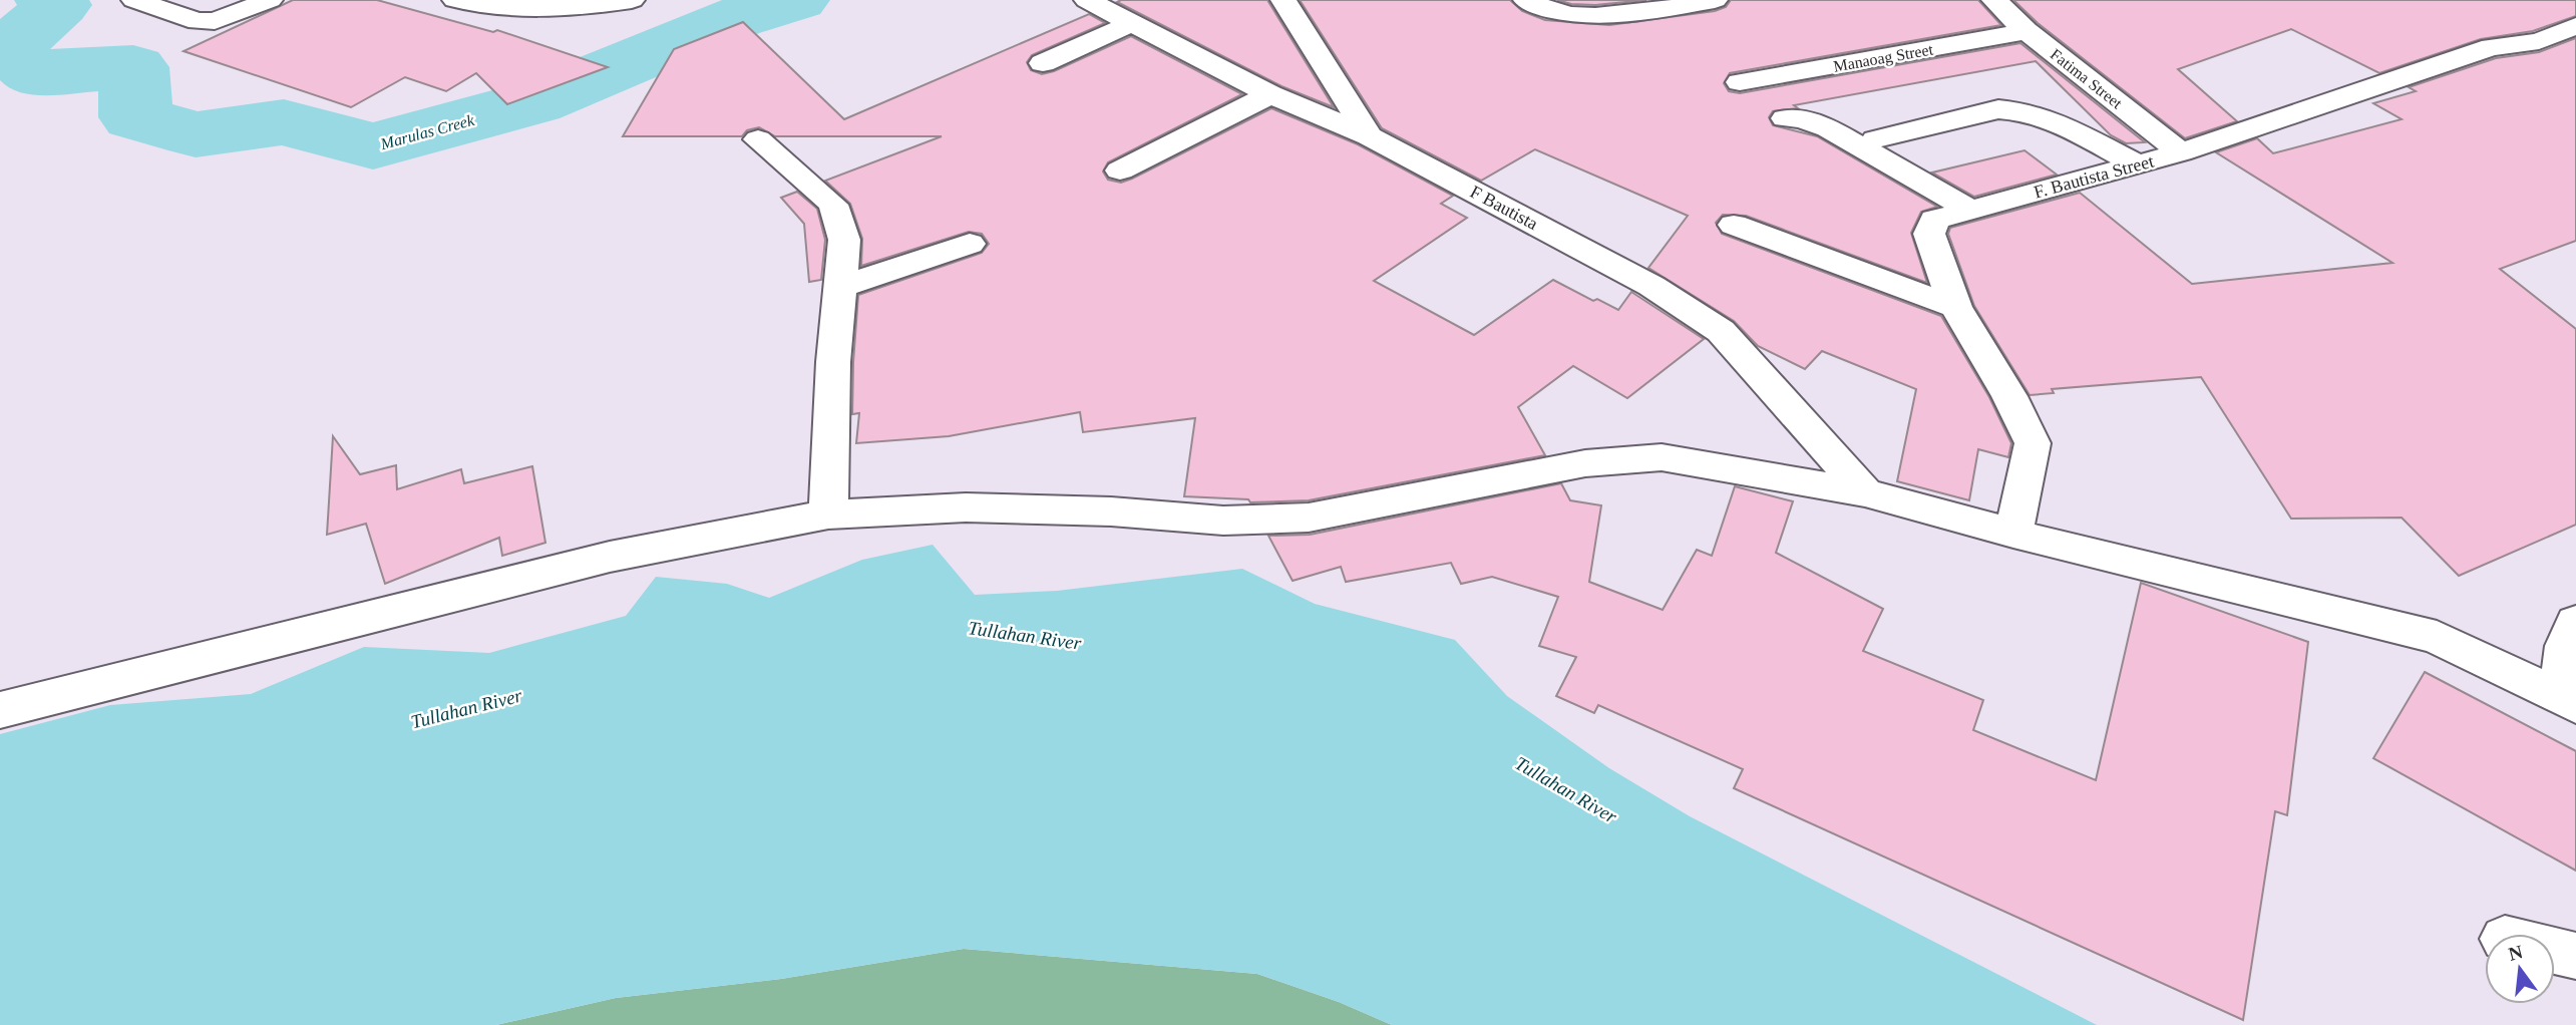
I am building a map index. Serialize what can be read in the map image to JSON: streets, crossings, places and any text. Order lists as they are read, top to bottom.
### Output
{
  "streets": {
    "street": [
      "Manaoag Street",
      "Fatima Street",
      "F. Bautista Street",
      "F Bautista"
    ]
  },
  "crossings": [
    ["Manaoag Street", "Fatima Street"],
    ["Fatima Street", "F. Bautista Street"]
  ],
  "water": ["Marulas Creek", "Tullahan River"],
  "north": "top"
}
